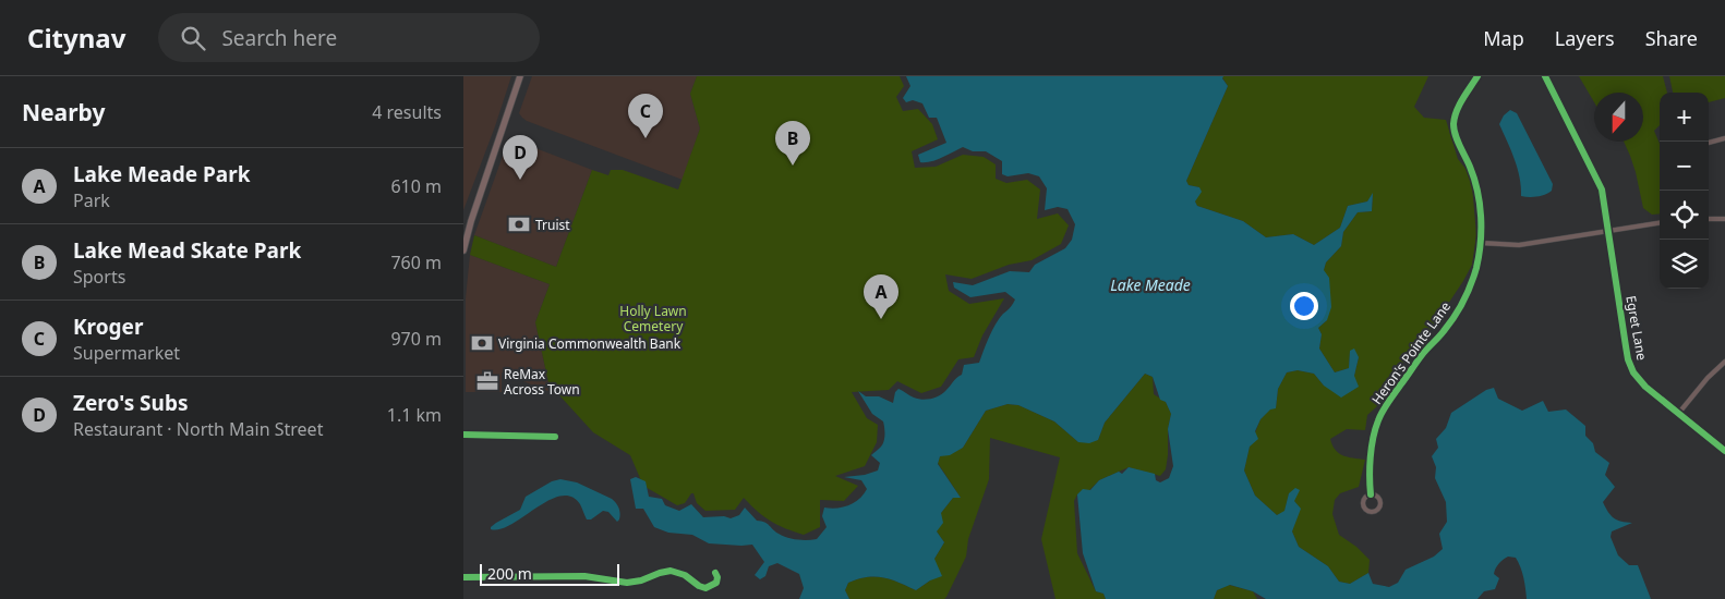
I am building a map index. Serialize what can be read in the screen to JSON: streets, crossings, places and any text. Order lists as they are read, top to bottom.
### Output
{
  "streets": {
    "street": ["Egret Lane", "Heron's Pointe Lane"]
  },
  "water": ["Lake Meade"],
  "parks": ["Holly Lawn Cemetery"],
  "places": {
    "bank": ["Truist", "Virginia Commonwealth Bank"],
    "office": ["ReMax Across Town"]
  },
  "scale_bar": "200 m",
  "north": "bottom",
  "page": {
    "header": "Citynav",
    "search": "Search here",
    "nav": ["Map", "Layers", "Share"],
    "heading": ["Nearby", "4 results"],
    "map_buttons": ["+", "−"],
    "pins": [
      "C",
      "B",
      "D",
      "A"
    ],
    "list": [
      {
        "mark": "A",
        "name": "Lake Meade Park",
        "note": "Park",
        "value": "610 m"
      },
      {
        "mark": "B",
        "name": "Lake Mead Skate Park",
        "note": "Sports",
        "value": "760 m"
      },
      {
        "mark": "C",
        "name": "Kroger",
        "note": "Supermarket",
        "value": "970 m"
      },
      {
        "mark": "D",
        "name": "Zero's Subs",
        "note": "Restaurant · North Main Street",
        "value": "1.1 km"
      }
    ],
    "scale": "200 m"
  }
}
